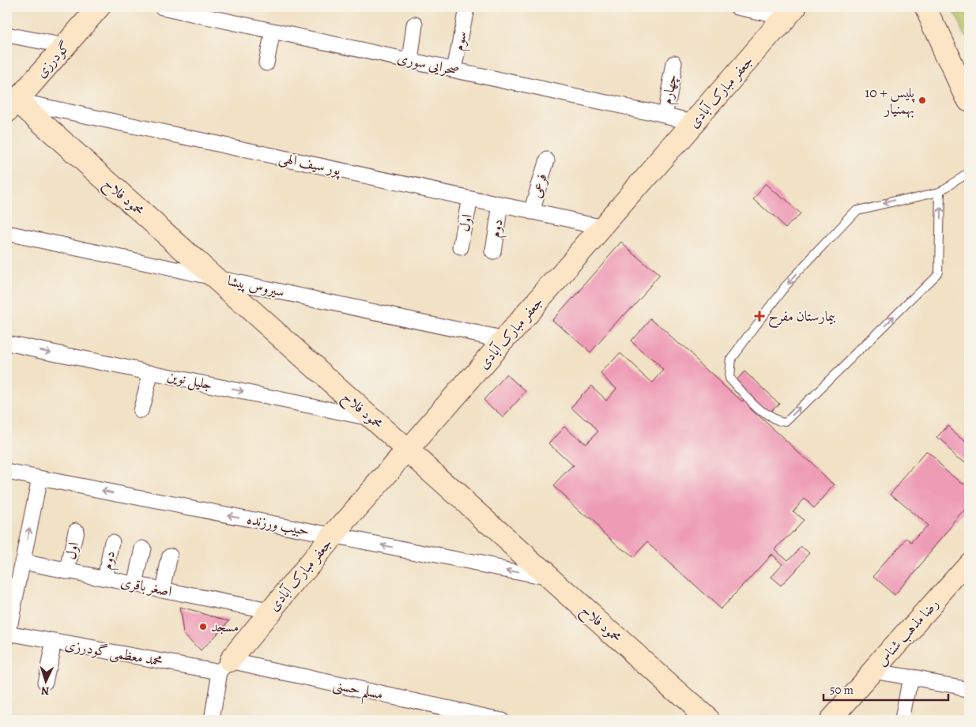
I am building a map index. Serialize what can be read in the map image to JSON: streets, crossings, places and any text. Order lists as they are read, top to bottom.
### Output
{
  "streets": {
    "street": [
      "سوم",
      "گودرزی",
      "صحرایی سوری",
      "چهارم",
      "جعفر مبارک آبادی",
      "پور سیف الهی",
      "فرعی",
      "محمود فلاح",
      "اول",
      "دوم",
      "سیروس پیشا",
      "جلیل نوین",
      "حبیب ورزنده",
      "اصغر باقری",
      "رضا مذهب شناس",
      "محمد معظمی گودرزی",
      "مسلم حسنی"
    ]
  },
  "crossings": [
    ["سوم", "صحرایی سوری"],
    ["گودرزی", "پور سیف الهی"],
    ["گودرزی", "محمود فلاح"],
    ["صحرایی سوری", "چهارم"],
    ["صحرایی سوری", "جعفر مبارک آبادی"],
    ["جعفر مبارک آبادی", "پور سیف الهی"],
    ["جعفر مبارک آبادی", "محمود فلاح"],
    ["جعفر مبارک آبادی", "سیروس پیشا"],
    ["جعفر مبارک آبادی", "حبیب ورزنده"],
    ["جعفر مبارک آبادی", "اصغر باقری"],
    ["جعفر مبارک آبادی", "محمد معظمی گودرزی"],
    ["جعفر مبارک آبادی", "مسلم حسنی"],
    ["پور سیف الهی", "فرعی"],
    ["پور سیف الهی", "محمود فلاح"],
    ["پور سیف الهی", "اول"],
    ["پور سیف الهی", "دوم"],
    ["محمود فلاح", "سیروس پیشا"],
    ["محمود فلاح", "جلیل نوین"],
    ["محمود فلاح", "حبیب ورزنده"],
    ["اول", "اصغر باقری"],
    ["دوم", "اصغر باقری"],
    ["محمد معظمی گودرزی", "مسلم حسنی"]
  ],
  "one_way": ["جلیل نوین", "حبیب ورزنده"],
  "places": {
    "other": ["پلیس + 10 بهمنیار", "مسجد"],
    "health": ["بیمارستان مفرح"]
  },
  "scale_bar": "50 m",
  "north": "bottom"
}
